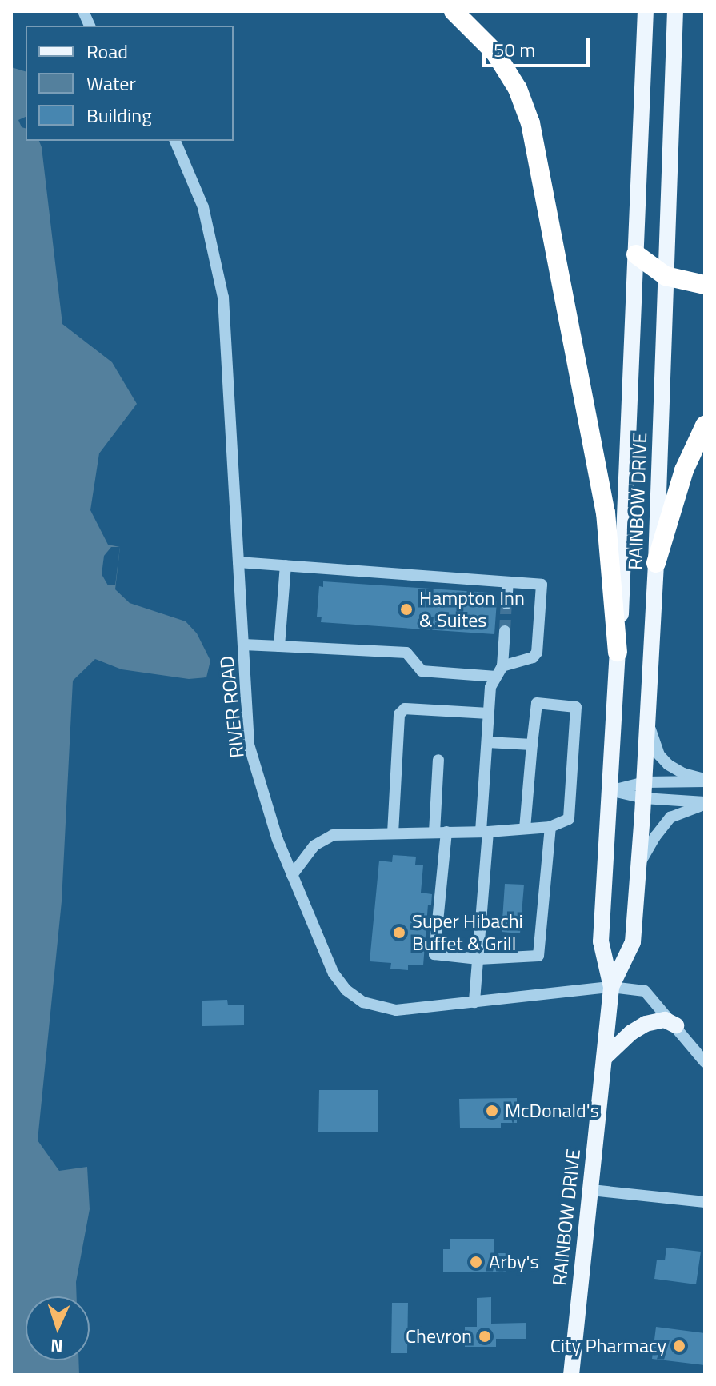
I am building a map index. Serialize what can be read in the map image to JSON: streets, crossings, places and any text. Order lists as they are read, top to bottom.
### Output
{
  "streets": {
    "main road": ["RAINBOW DRIVE"],
    "street": ["RIVER ROAD"]
  },
  "crossings": [
    ["RAINBOW DRIVE", "RIVER ROAD"]
  ],
  "places": [
    "Hampton Inn & Suites",
    "Super Hibachi Buffet & Grill",
    "McDonald's",
    "Arby's",
    "Chevron",
    "City Pharmacy"
  ],
  "legend": ["Road", "Water", "Building"],
  "scale_bar": "50 m",
  "north": "bottom"
}
